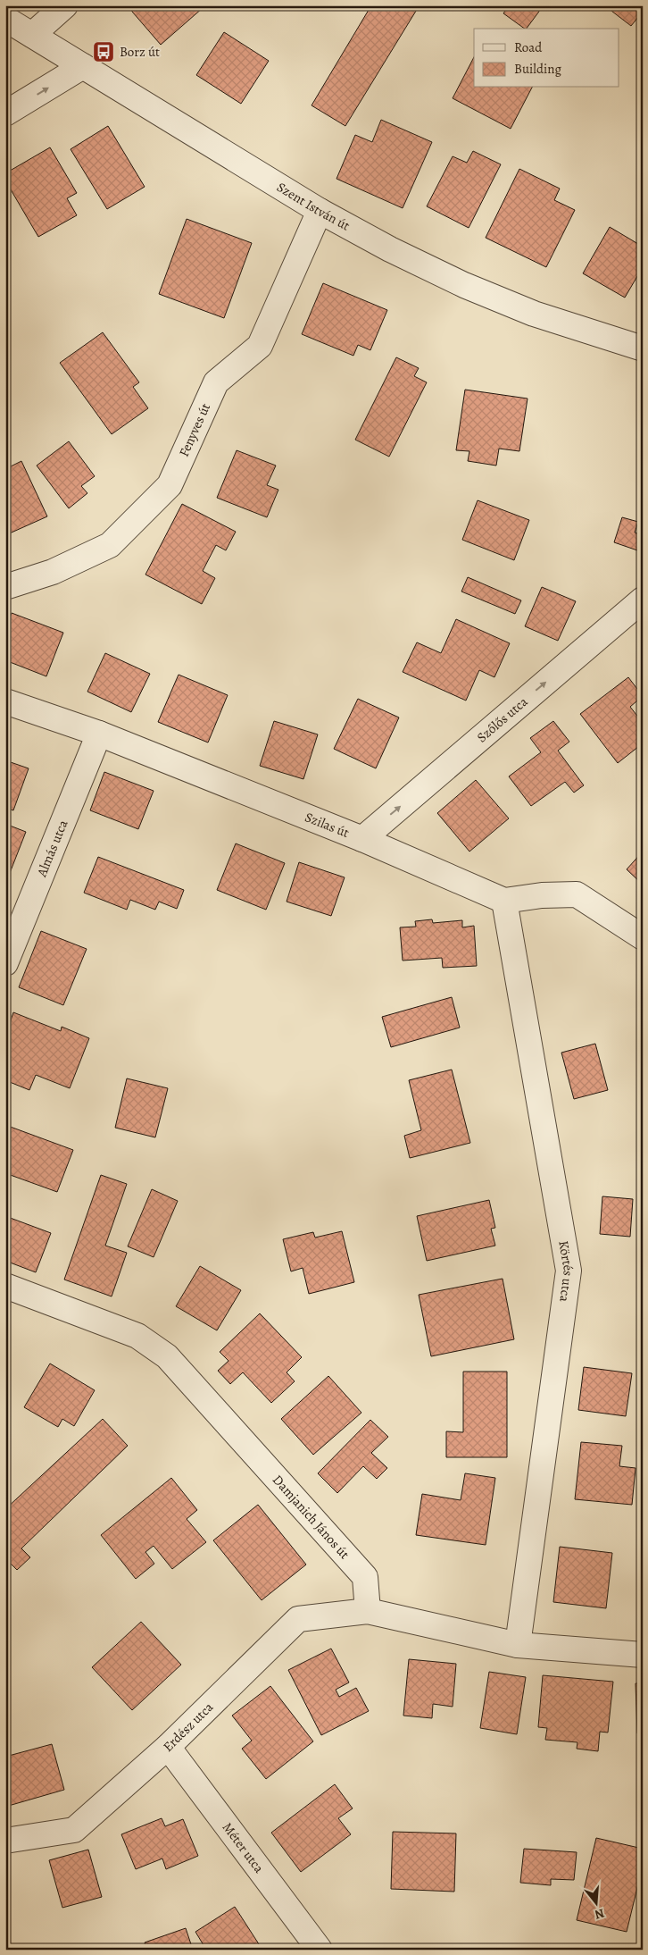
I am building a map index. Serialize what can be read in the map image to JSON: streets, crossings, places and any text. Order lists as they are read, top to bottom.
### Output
{
  "streets": {
    "street": [
      "Szent István út",
      "Fenyves út",
      "Szőlős utca",
      "Szilas út",
      "Almás utca",
      "Körtés utca",
      "Damjanich János út",
      "Erdész utca",
      "Méter utca"
    ]
  },
  "crossings": [
    ["Szent István út", "Fenyves út"],
    ["Szőlős utca", "Szilas út"],
    ["Szilas út", "Almás utca"],
    ["Szilas út", "Körtés utca"],
    ["Damjanich János út", "Erdész utca"],
    ["Erdész utca", "Méter utca"]
  ],
  "one_way": ["Szőlős utca"],
  "places": {
    "bus stop": ["Borz út"]
  },
  "legend": ["Road", "Building"],
  "north": "bottom"
}
